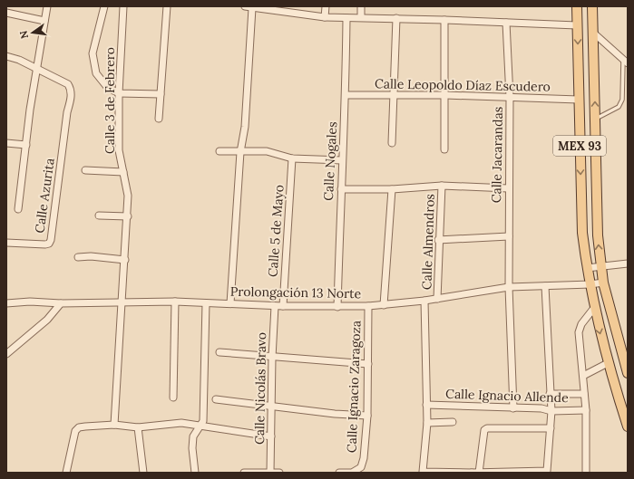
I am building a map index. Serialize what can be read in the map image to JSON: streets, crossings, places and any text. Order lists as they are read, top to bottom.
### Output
{
  "streets": {
    "main road": ["MEX 93"],
    "street": [
      "Calle Leopoldo Díaz Escudero",
      "Calle 3 de Febrero",
      "Calle Jacarandas",
      "Calle Nogales",
      "Calle Azurita",
      "Calle 5 de Mayo",
      "Calle Almendros",
      "Prolongación 13 Norte",
      "Calle Ignacio Zaragoza",
      "Calle Nicolás Bravo",
      "Calle Ignacio Allende"
    ]
  },
  "crossings": [
    ["Calle Leopoldo Díaz Escudero", "MEX 93"],
    ["Calle Leopoldo Díaz Escudero", "Calle Jacarandas"],
    ["Calle Leopoldo Díaz Escudero", "Calle Nogales"],
    ["Calle 3 de Febrero", "Prolongación 13 Norte"],
    ["MEX 93", "Prolongación 13 Norte"],
    ["Calle Jacarandas", "Prolongación 13 Norte"],
    ["Calle Jacarandas", "Calle Ignacio Allende"],
    ["Calle Nogales", "Prolongación 13 Norte"],
    ["Calle 5 de Mayo", "Prolongación 13 Norte"],
    ["Calle Almendros", "Prolongación 13 Norte"],
    ["Prolongación 13 Norte", "Calle Ignacio Zaragoza"],
    ["Prolongación 13 Norte", "Calle Nicolás Bravo"]
  ],
  "north": "left"
}
